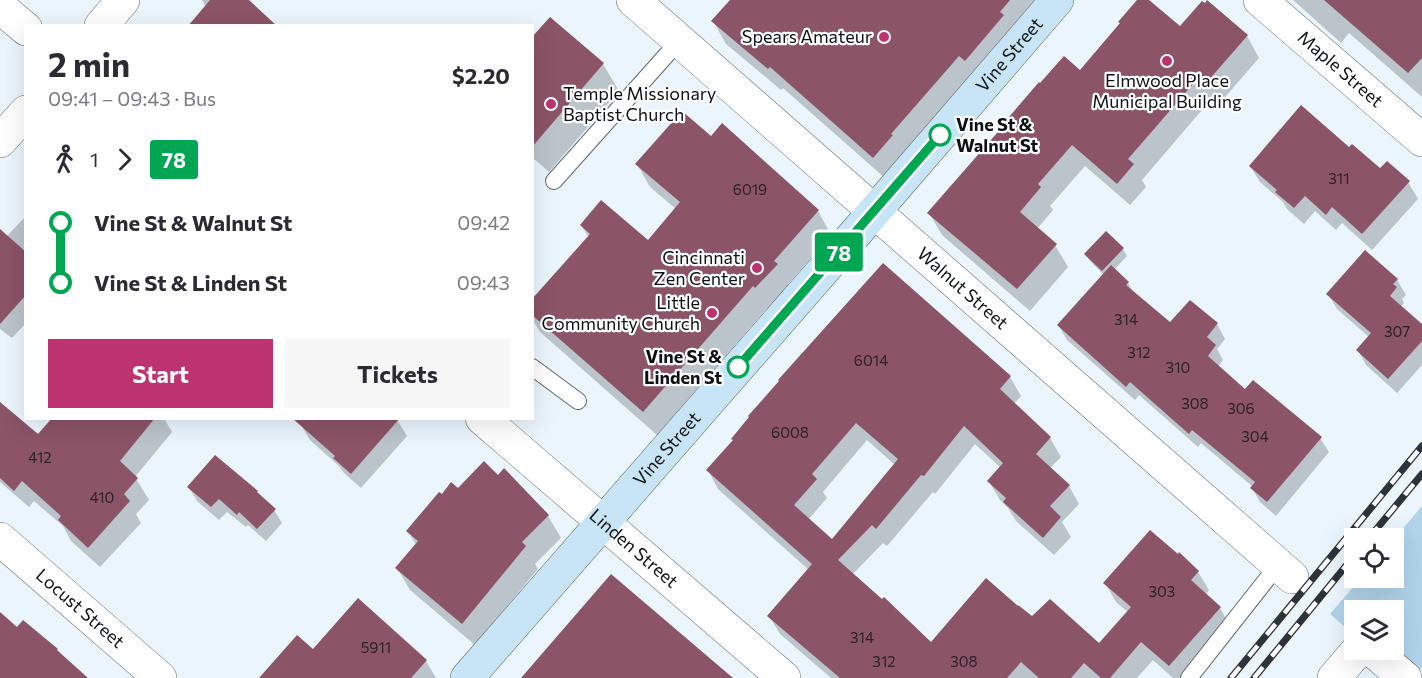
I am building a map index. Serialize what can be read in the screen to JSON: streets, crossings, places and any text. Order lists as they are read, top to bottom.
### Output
{
  "streets": {
    "main road": ["Vine Street"],
    "street": [
      "Maple Street",
      "Walnut Street",
      "Linden Street",
      "Locust Street"
    ]
  },
  "crossings": [
    ["Vine Street", "Walnut Street"],
    ["Vine Street", "Linden Street"]
  ],
  "places": [
    "Spears Amateur",
    "Elmwood Place Municipal Building",
    "Temple Missionary Baptist Church",
    "Vine St & Walnut St",
    "Cincinnati Zen Center",
    "Little Community Church",
    "Vine St & Linden St"
  ],
  "lines": ["bus line 78"],
  "house_numbers": [
    "311",
    "6019",
    "314",
    "307",
    "312",
    "6014",
    "310",
    "308",
    "306",
    "6008",
    "304",
    "412",
    "410",
    "303",
    "314",
    "5911",
    "312",
    "308"
  ],
  "page": {
    "on_map": "78",
    "heading": ["2 min", "09:41 – 09:43 · Bus", "$2.20"],
    "legs": ["1", "78"],
    "list": [
      {
        "name": "Vine St & Walnut St",
        "value": "09:42"
      },
      {
        "name": "Vine St & Linden St",
        "value": "09:43"
      }
    ],
    "buttons": ["Start", "Tickets"]
  }
}
